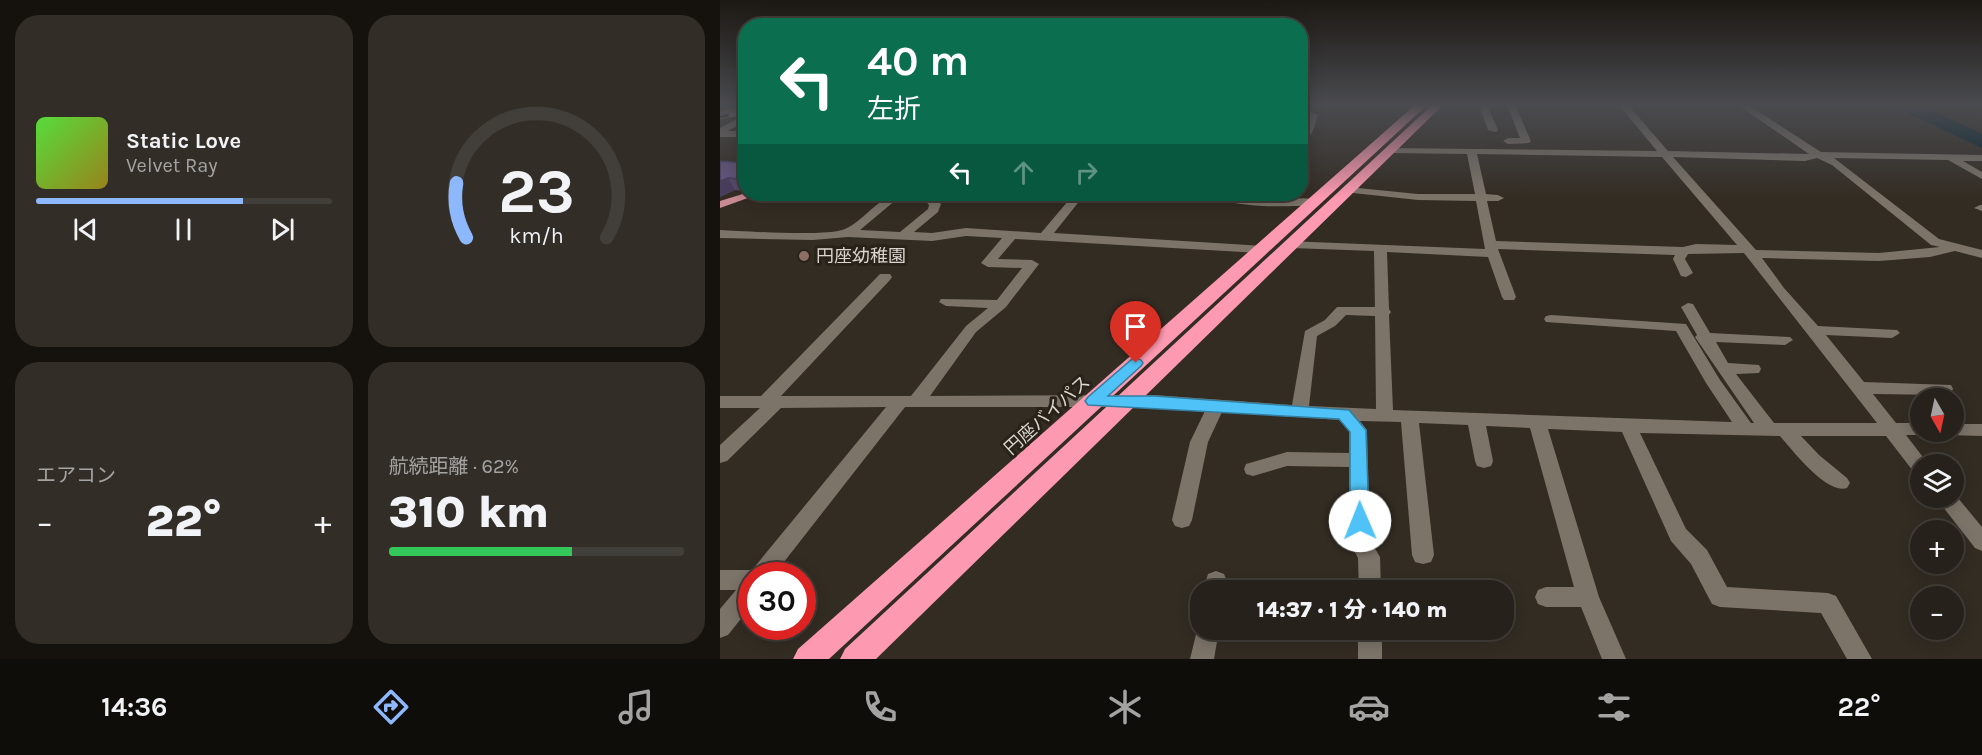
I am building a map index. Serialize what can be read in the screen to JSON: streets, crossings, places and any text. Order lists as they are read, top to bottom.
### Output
{
  "streets": {
    "highway": ["円座バイパス"]
  },
  "places": ["円座幼稚園"],
  "north": "bottom",
  "page": {
    "turn": ["40 m", "左折"],
    "song": ["Static Love", "Velvet Ray"],
    "tile": [
      "エアコン",
      ["航続距離 · 62%", "310 km"]
    ],
    "map_buttons": ["+", "−"],
    "heat": ["−", "22°", "+"],
    "limit": "30",
    "trip": "14:37 · 1 分 · 140 m",
    "tabs": ["14:36", "22°"],
    "gauge": ["23", "km/h"]
  }
}
